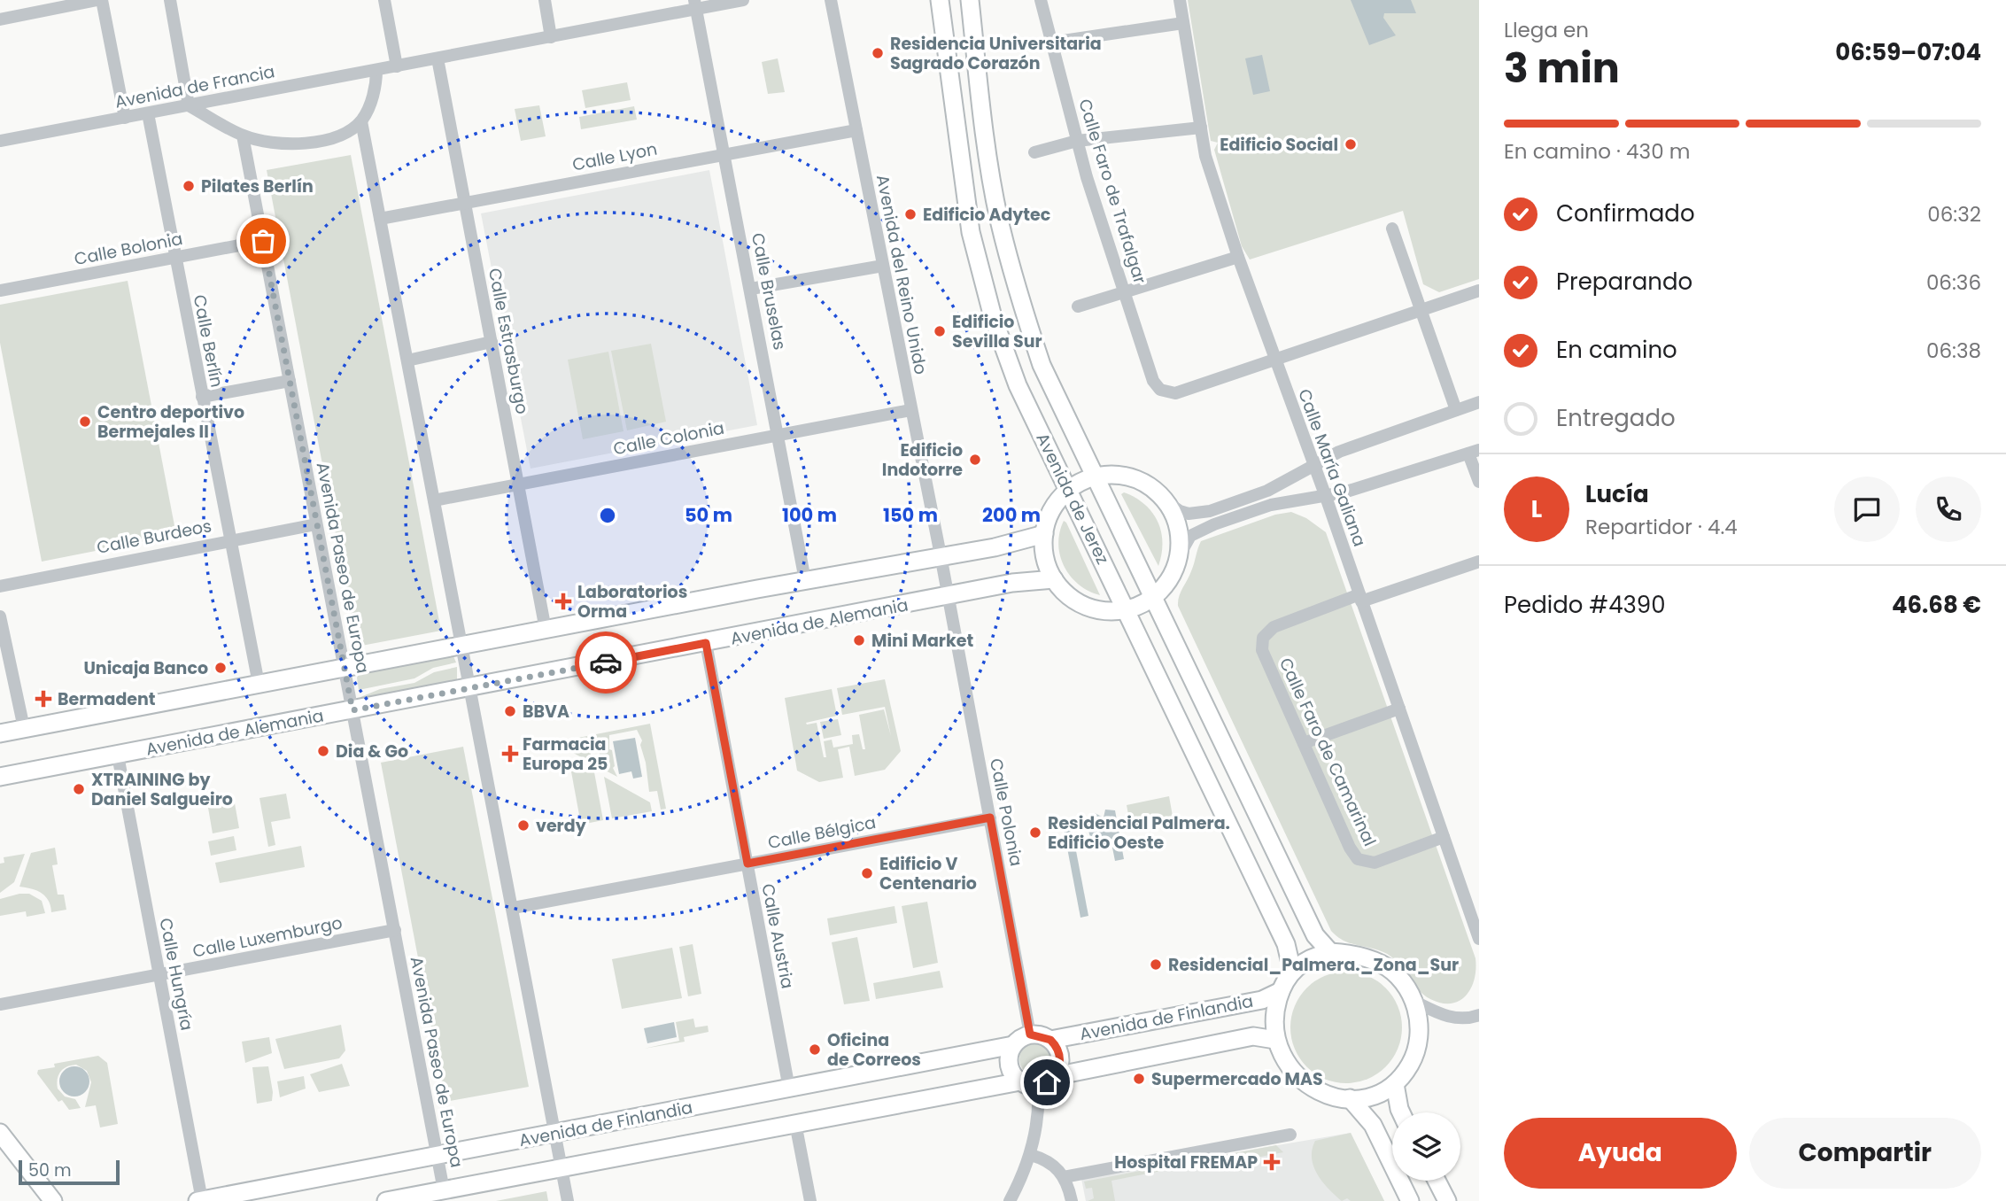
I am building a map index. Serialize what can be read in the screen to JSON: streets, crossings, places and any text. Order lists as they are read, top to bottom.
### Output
{
  "streets": {
    "main road": ["Avenida de Jerez", "Avenida de Alemania", "Avenida de Finlandia"],
    "street": [
      "Avenida de Francia",
      "Calle Lyon",
      "Calle Faro de Trafalgar",
      "Calle Bolonia",
      "Avenida del Reino Unido",
      "Calle Bruselas",
      "Calle Berlín",
      "Calle Estrasburgo",
      "Calle Colonia",
      "Calle María Galiana",
      "Calle Burdeos",
      "Avenida Paseo de Europa",
      "Calle Faro de Camarinal",
      "Calle Polonia",
      "Calle Bélgica",
      "Calle Austria",
      "Calle Luxemburgo",
      "Calle Hungría"
    ]
  },
  "crossings": [
    ["Avenida de Francia", "Calle Bruselas"],
    ["Avenida de Francia", "Calle Berlín"],
    ["Avenida de Francia", "Calle Estrasburgo"],
    ["Calle Lyon", "Avenida del Reino Unido"],
    ["Calle Lyon", "Calle Bruselas"],
    ["Calle Lyon", "Calle Estrasburgo"],
    ["Calle Faro de Trafalgar", "Calle María Galiana"],
    ["Calle Bolonia", "Calle Berlín"],
    ["Calle Bolonia", "Avenida Paseo de Europa"],
    ["Avenida del Reino Unido", "Calle Colonia"],
    ["Avenida del Reino Unido", "Calle Polonia"],
    ["Calle Bruselas", "Calle Colonia"],
    ["Calle Berlín", "Calle Burdeos"],
    ["Calle Estrasburgo", "Calle Colonia"],
    ["Calle María Galiana", "Calle Faro de Camarinal"],
    ["Avenida de Jerez", "Avenida de Finlandia"],
    ["Calle Burdeos", "Avenida Paseo de Europa"],
    ["Avenida Paseo de Europa", "Avenida de Alemania"],
    ["Avenida Paseo de Europa", "Calle Luxemburgo"],
    ["Avenida Paseo de Europa", "Avenida de Finlandia"],
    ["Avenida de Alemania", "Calle Polonia"],
    ["Avenida de Alemania", "Calle Austria"],
    ["Avenida de Alemania", "Calle Hungría"],
    ["Calle Polonia", "Calle Bélgica"],
    ["Calle Polonia", "Avenida de Finlandia"],
    ["Calle Bélgica", "Calle Austria"],
    ["Calle Austria", "Avenida de Finlandia"],
    ["Calle Luxemburgo", "Calle Hungría"],
    ["Calle Hungría", "Avenida de Finlandia"]
  ],
  "places": {
    "other": [
      "Residencia Universitaria Sagrado Corazón",
      "Edificio Social",
      "Pilates Berlín",
      "Edificio Adytec",
      "Edificio Sevilla Sur",
      "Centro deportivo Bermejales II",
      "Edificio Indotorre",
      "Mini Market",
      "Unicaja Banco",
      "BBVA",
      "Dia & Go",
      "XTRAINING by Daniel Salgueiro",
      "verdy",
      "Residencial Palmera. Edificio Oeste",
      "Edificio V Centenario",
      "Residencial_Palmera._Zona_Sur",
      "Oficina de Correos",
      "Supermercado MAS"
    ],
    "health": [
      "Laboratorios Orma",
      "Bermadent",
      "Farmacia Europa 25",
      "Hospital FREMAP"
    ]
  },
  "scale_bar": "50 m",
  "page": {
    "heading": ["3 min", "Llega en", "06:59–07:04"],
    "panel": [
      "Lucía",
      "Repartidor · 4.4",
      "Pedido #4390",
      "46.68 €"
    ],
    "bar": "En camino · 430 m",
    "list": [
      ["Confirmado", "06:32"],
      ["Preparando", "06:36"],
      ["En camino", "06:38"],
      "Entregado"
    ],
    "round": "L",
    "buttons": ["Ayuda", "Compartir"],
    "scale": "50 m"
  },
  "rings": [
    "50 m",
    "100 m",
    "150 m",
    "200 m"
  ]
}
